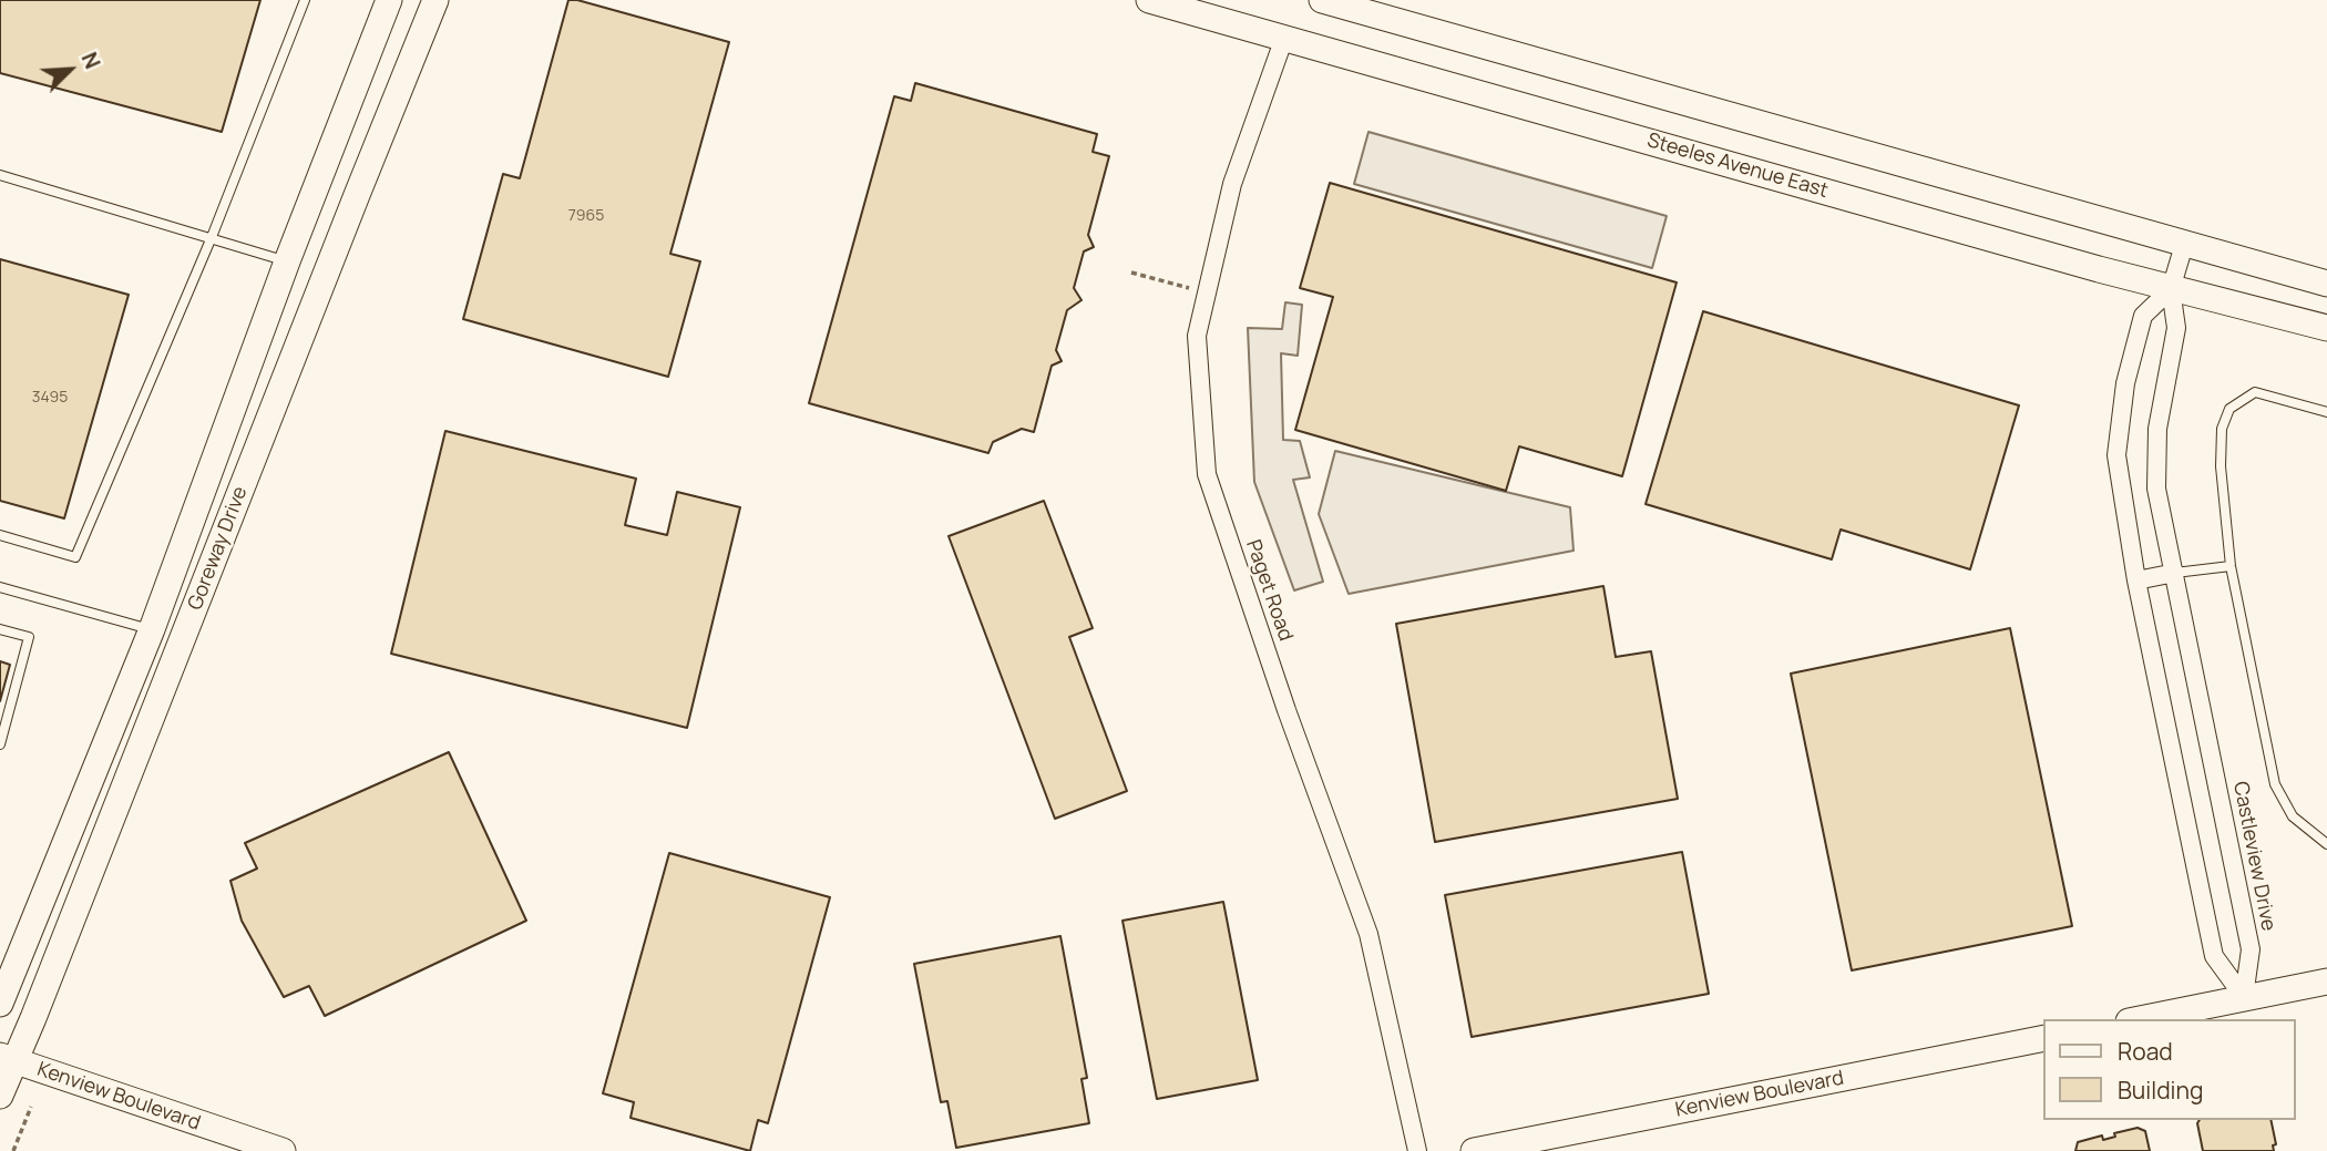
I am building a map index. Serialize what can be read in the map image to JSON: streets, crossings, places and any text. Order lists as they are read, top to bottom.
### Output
{
  "streets": {
    "main road": ["Steeles Avenue East", "Goreway Drive", "Kenview Boulevard"],
    "street": ["Paget Road", "Castleview Drive"]
  },
  "crossings": [
    ["Steeles Avenue East", "Paget Road"],
    ["Steeles Avenue East", "Castleview Drive"],
    ["Goreway Drive", "Kenview Boulevard"]
  ],
  "house_numbers": ["7965", "3495"],
  "legend": ["Road", "Building"],
  "north": "top right"
}
